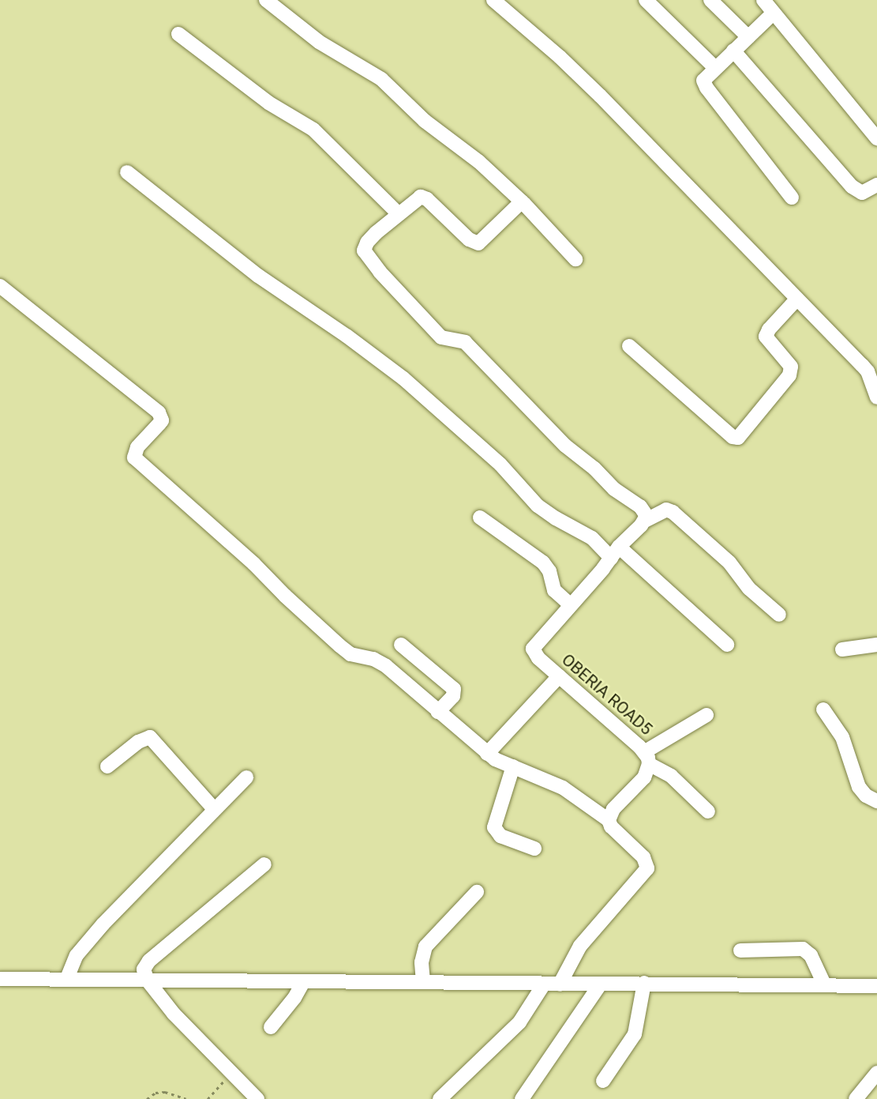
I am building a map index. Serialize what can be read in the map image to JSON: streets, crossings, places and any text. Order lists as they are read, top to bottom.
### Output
{
  "streets": {
    "street": ["OBERIA ROAD5"]
  }
}
